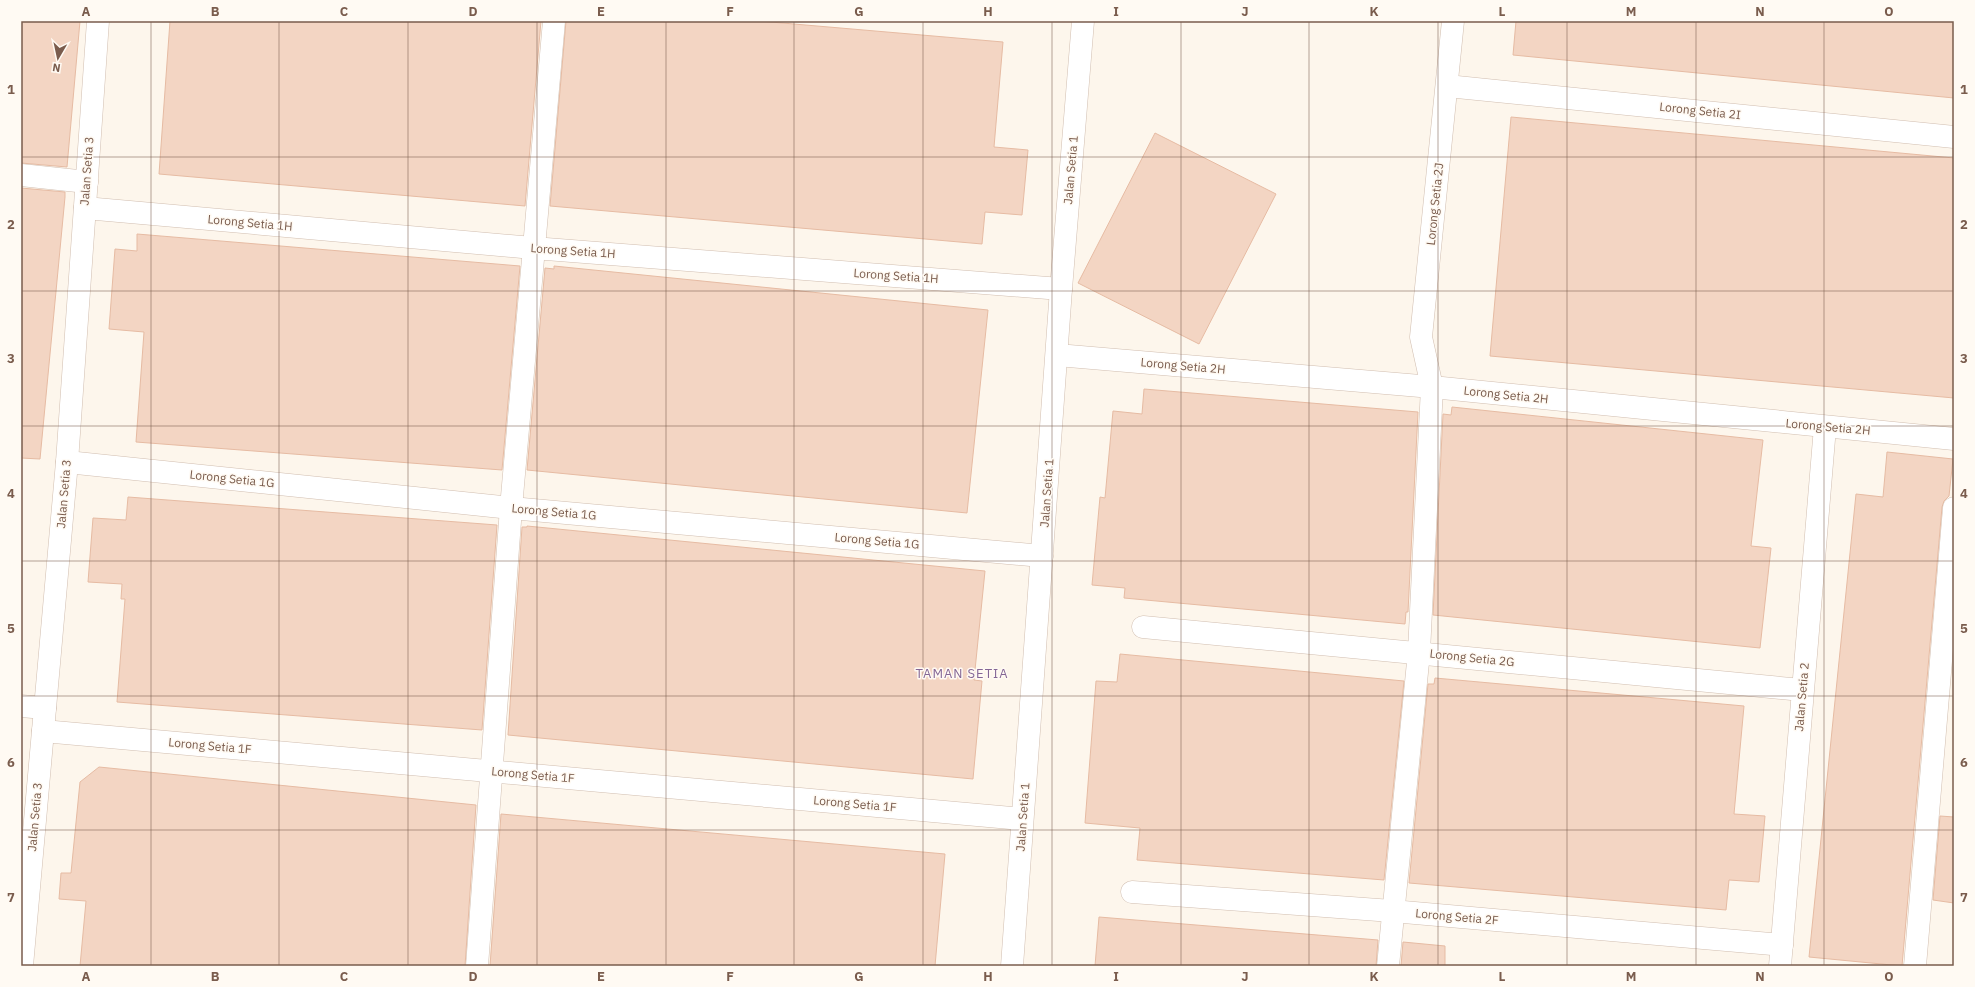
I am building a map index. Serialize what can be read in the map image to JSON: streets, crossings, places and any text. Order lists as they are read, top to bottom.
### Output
{
  "streets": {
    "street": [
      "Lorong Setia 2I",
      "Jalan Setia 1",
      "Jalan Setia 3",
      "Lorong Setia 2J",
      "Lorong Setia 1H",
      "Lorong Setia 2H",
      "Lorong Setia 1G",
      "Lorong Setia 2G",
      "Jalan Setia 2",
      "Lorong Setia 1F",
      "Lorong Setia 2F"
    ]
  },
  "crossings": [
    ["Lorong Setia 2I", "Lorong Setia 2J"],
    ["Jalan Setia 1", "Lorong Setia 1H"],
    ["Jalan Setia 1", "Lorong Setia 2H"],
    ["Jalan Setia 1", "Lorong Setia 1G"],
    ["Jalan Setia 1", "Lorong Setia 1F"],
    ["Jalan Setia 3", "Lorong Setia 1H"],
    ["Jalan Setia 3", "Lorong Setia 1G"],
    ["Jalan Setia 3", "Lorong Setia 1F"],
    ["Lorong Setia 2J", "Lorong Setia 2H"],
    ["Lorong Setia 2J", "Lorong Setia 2G"],
    ["Lorong Setia 2J", "Lorong Setia 2F"],
    ["Lorong Setia 2H", "Jalan Setia 2"],
    ["Lorong Setia 2G", "Jalan Setia 2"],
    ["Jalan Setia 2", "Lorong Setia 2F"]
  ],
  "districts": ["TAMAN SETIA"],
  "north": "bottom",
  "grid": {
    "columns": [
      "A",
      "B",
      "C",
      "D",
      "E",
      "F",
      "G",
      "H",
      "I",
      "J",
      "K",
      "L",
      "M",
      "N",
      "O"
    ],
    "rows": [
      "1",
      "2",
      "3",
      "4",
      "5",
      "6",
      "7"
    ]
  }
}
